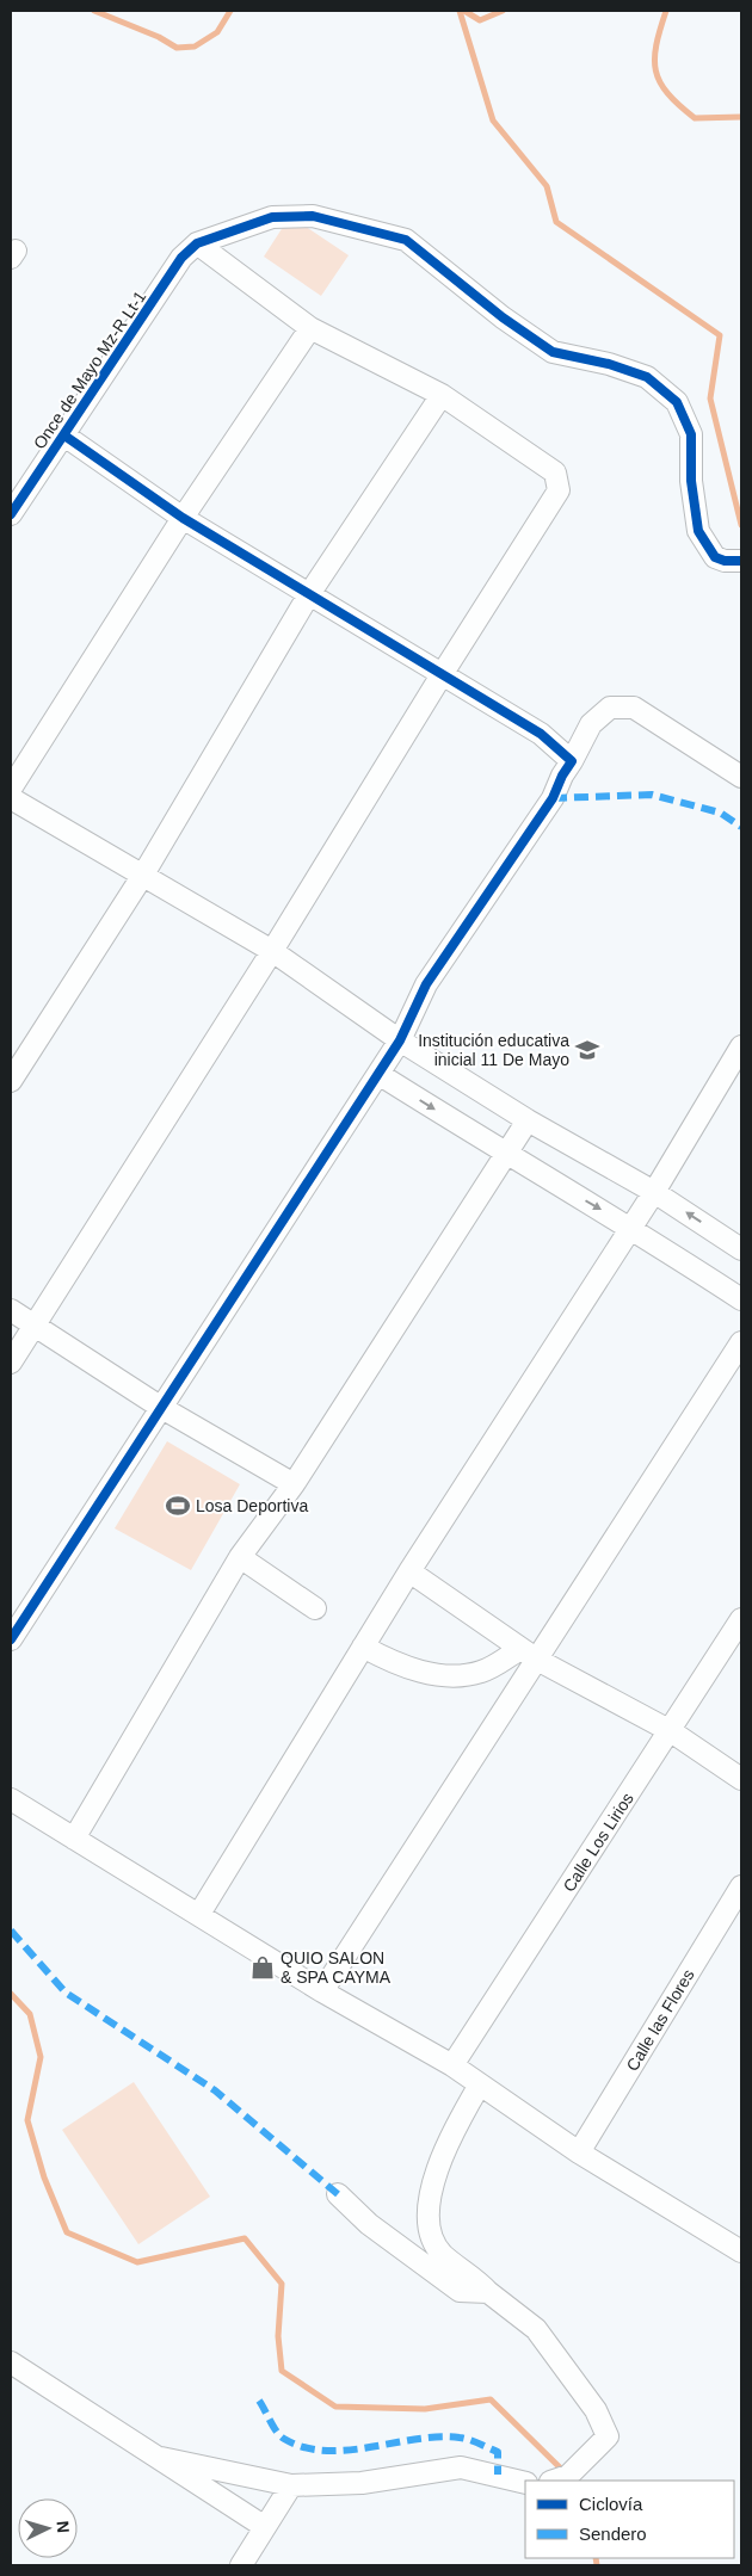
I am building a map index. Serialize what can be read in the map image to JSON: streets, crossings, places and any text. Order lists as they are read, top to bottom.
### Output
{
  "streets": {
    "street": ["Once de Mayo Mz-R Lt-1", "Calle Los Lirios", "Calle las Flores"]
  },
  "places": {
    "school or university": ["Institución educativa inicial 11 De Mayo"],
    "sports": ["Losa Deportiva"],
    "shop": ["QUIO SALON & SPA CAYMA"]
  },
  "legend": ["Ciclovía", "Sendero"],
  "north": "right"
}
